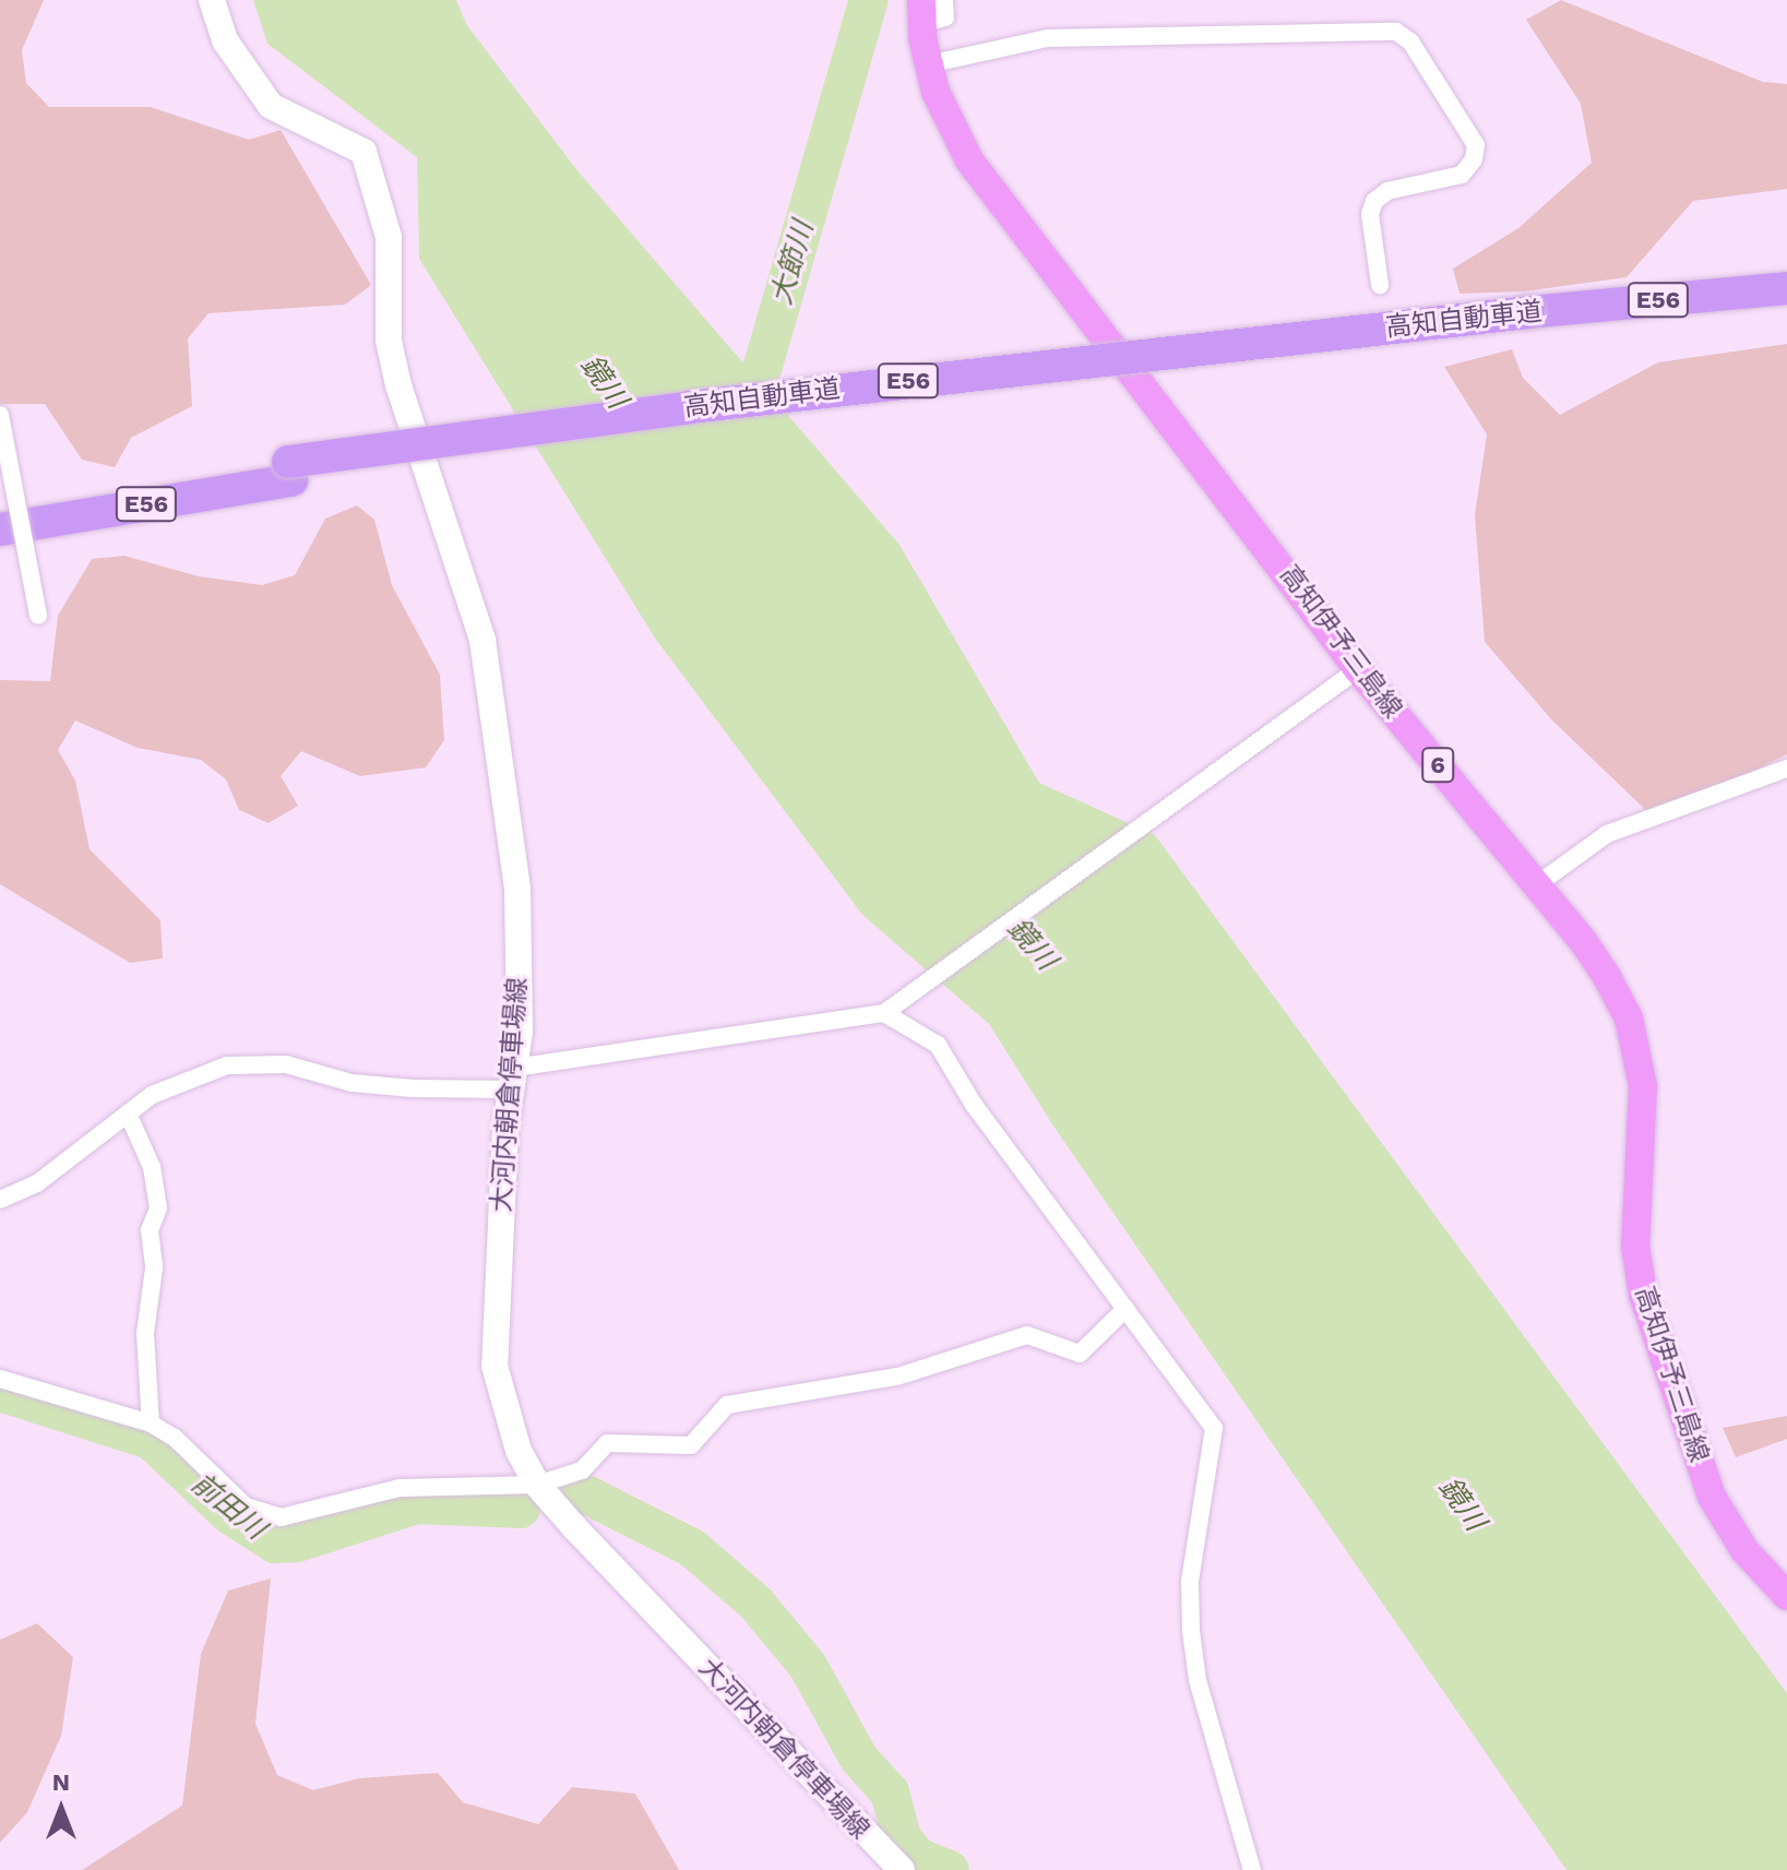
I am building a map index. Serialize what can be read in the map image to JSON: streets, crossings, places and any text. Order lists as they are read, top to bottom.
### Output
{
  "streets": {
    "highway": ["E56", "高知自動車道"],
    "main road": ["高知伊予三島線", "6", "大河内朝倉停車場線"]
  },
  "crossings": [
    ["E56", "高知自動車道"]
  ],
  "water": ["大節川", "鏡川", "前田川"],
  "north": "top"
}
